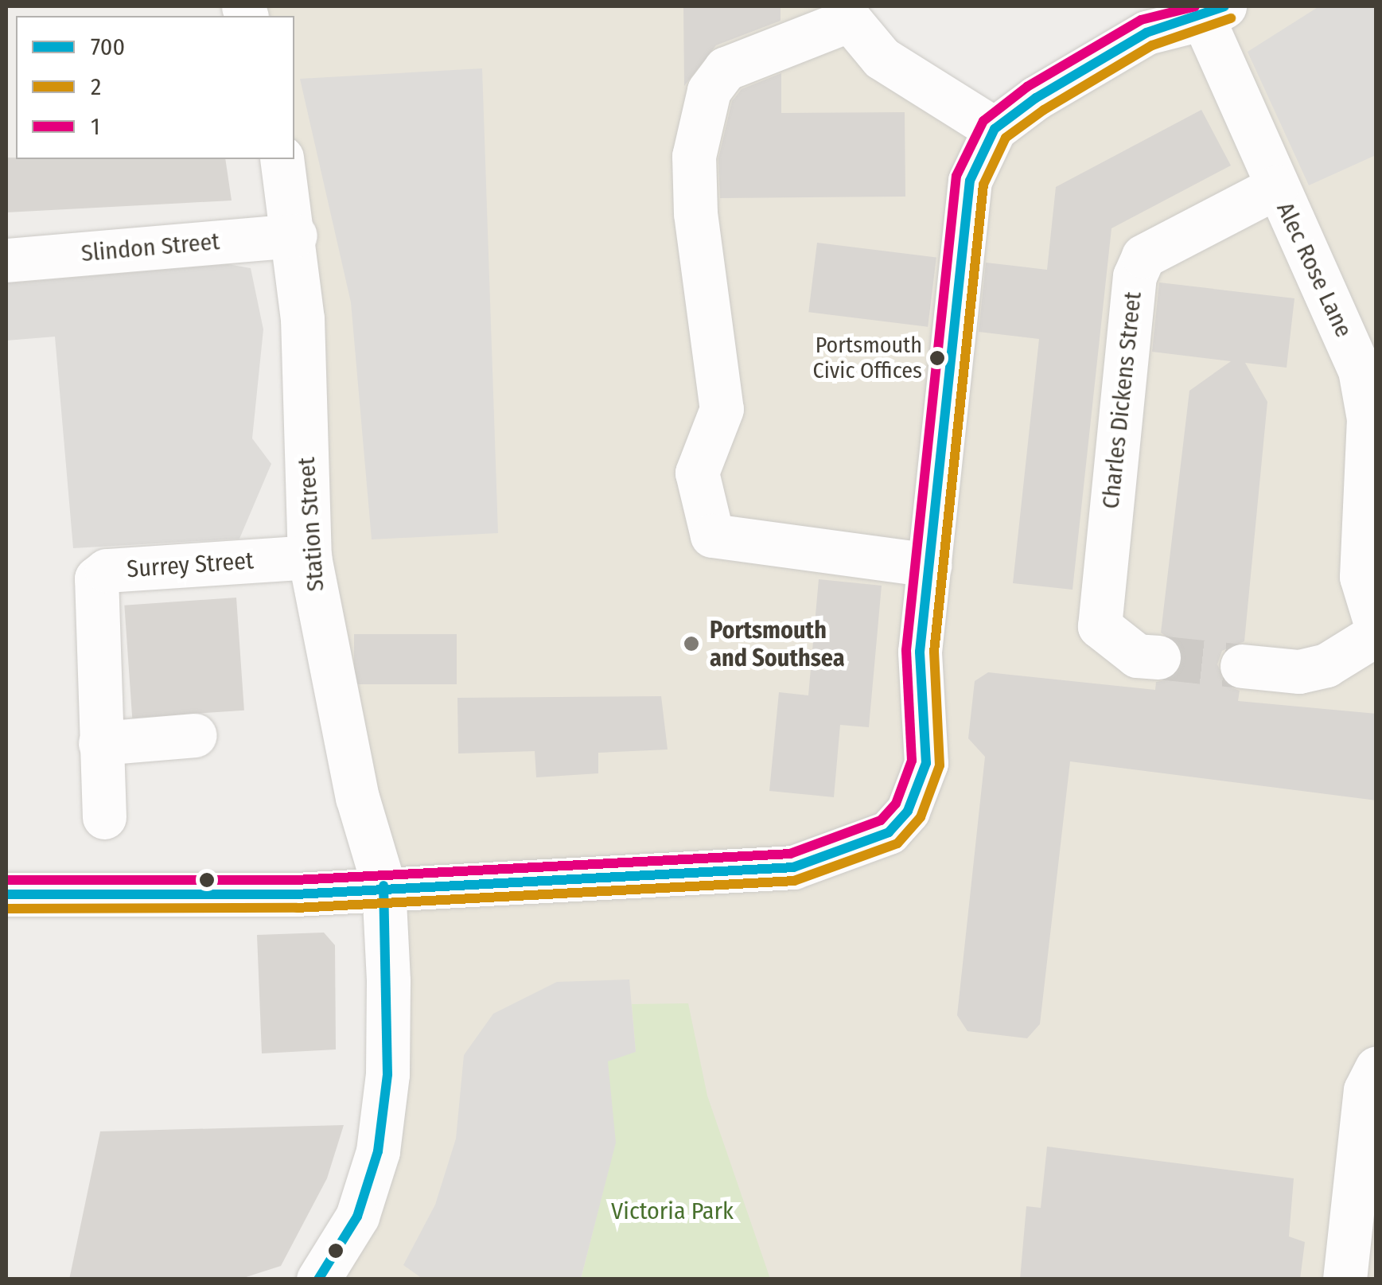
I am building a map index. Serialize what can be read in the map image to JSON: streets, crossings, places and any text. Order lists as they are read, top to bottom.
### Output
{
  "streets": {
    "street": [
      "Slindon Street",
      "Alec Rose Lane",
      "Charles Dickens Street",
      "Station Street",
      "Surrey Street"
    ]
  },
  "crossings": [
    ["Slindon Street", "Station Street"],
    ["Alec Rose Lane", "Charles Dickens Street"],
    ["Station Street", "Surrey Street"]
  ],
  "parks": ["Victoria Park"],
  "places": ["Portsmouth Civic Offices", "Portsmouth and Southsea"],
  "lines": ["transit line 700", "transit line 1", "transit line 2"],
  "legend": ["700", "2", "1"]
}
